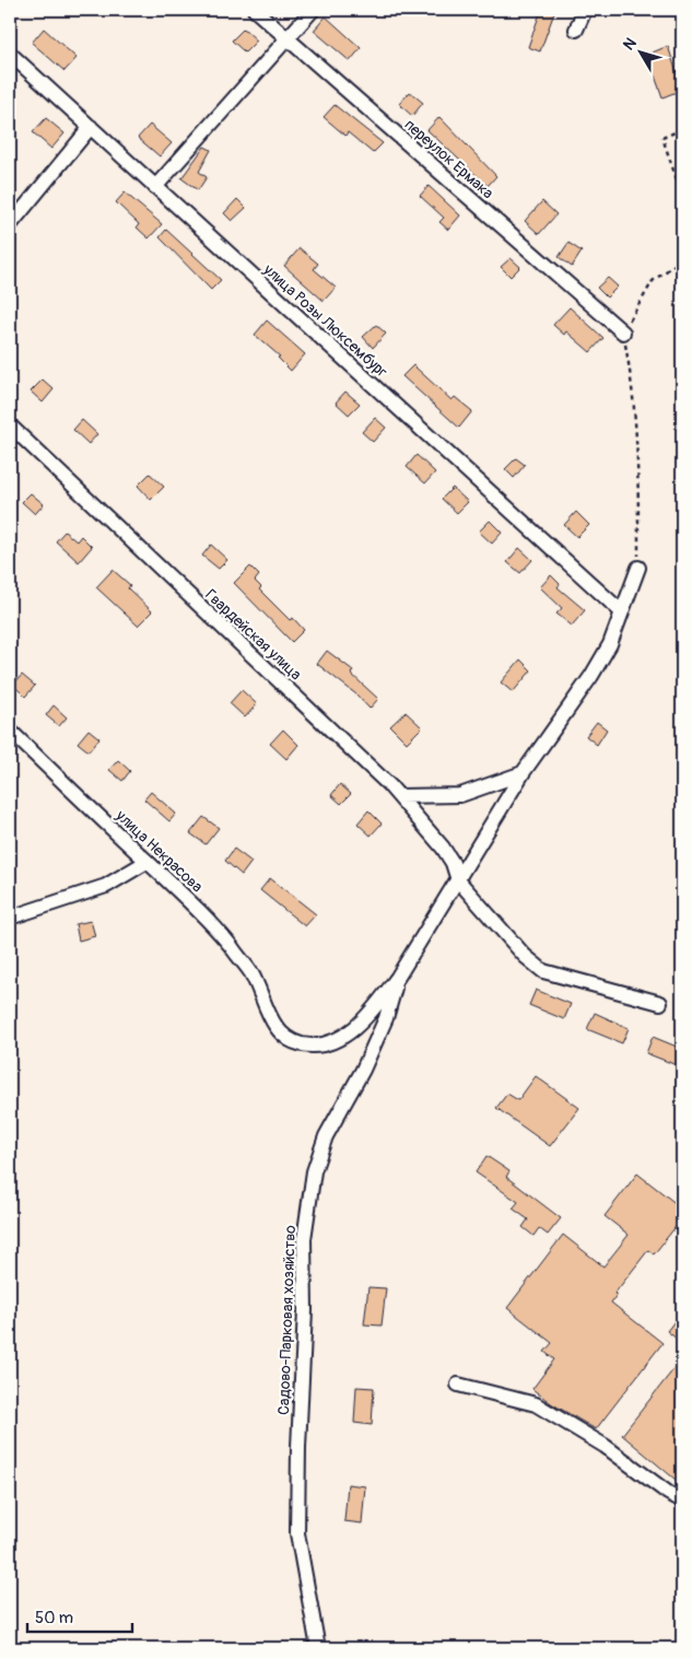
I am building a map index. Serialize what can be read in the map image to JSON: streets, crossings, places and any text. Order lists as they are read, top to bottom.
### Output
{
  "streets": {
    "street": [
      "переулок Ермака",
      "улица Розы Люксембург",
      "Гвардейская улица",
      "улица Некрасова",
      "Садово-Парковая хозяйство"
    ]
  },
  "crossings": [
    ["улица Некрасова", "Садово-Парковая хозяйство"]
  ],
  "scale_bar": "50 m",
  "north": "top left"
}
